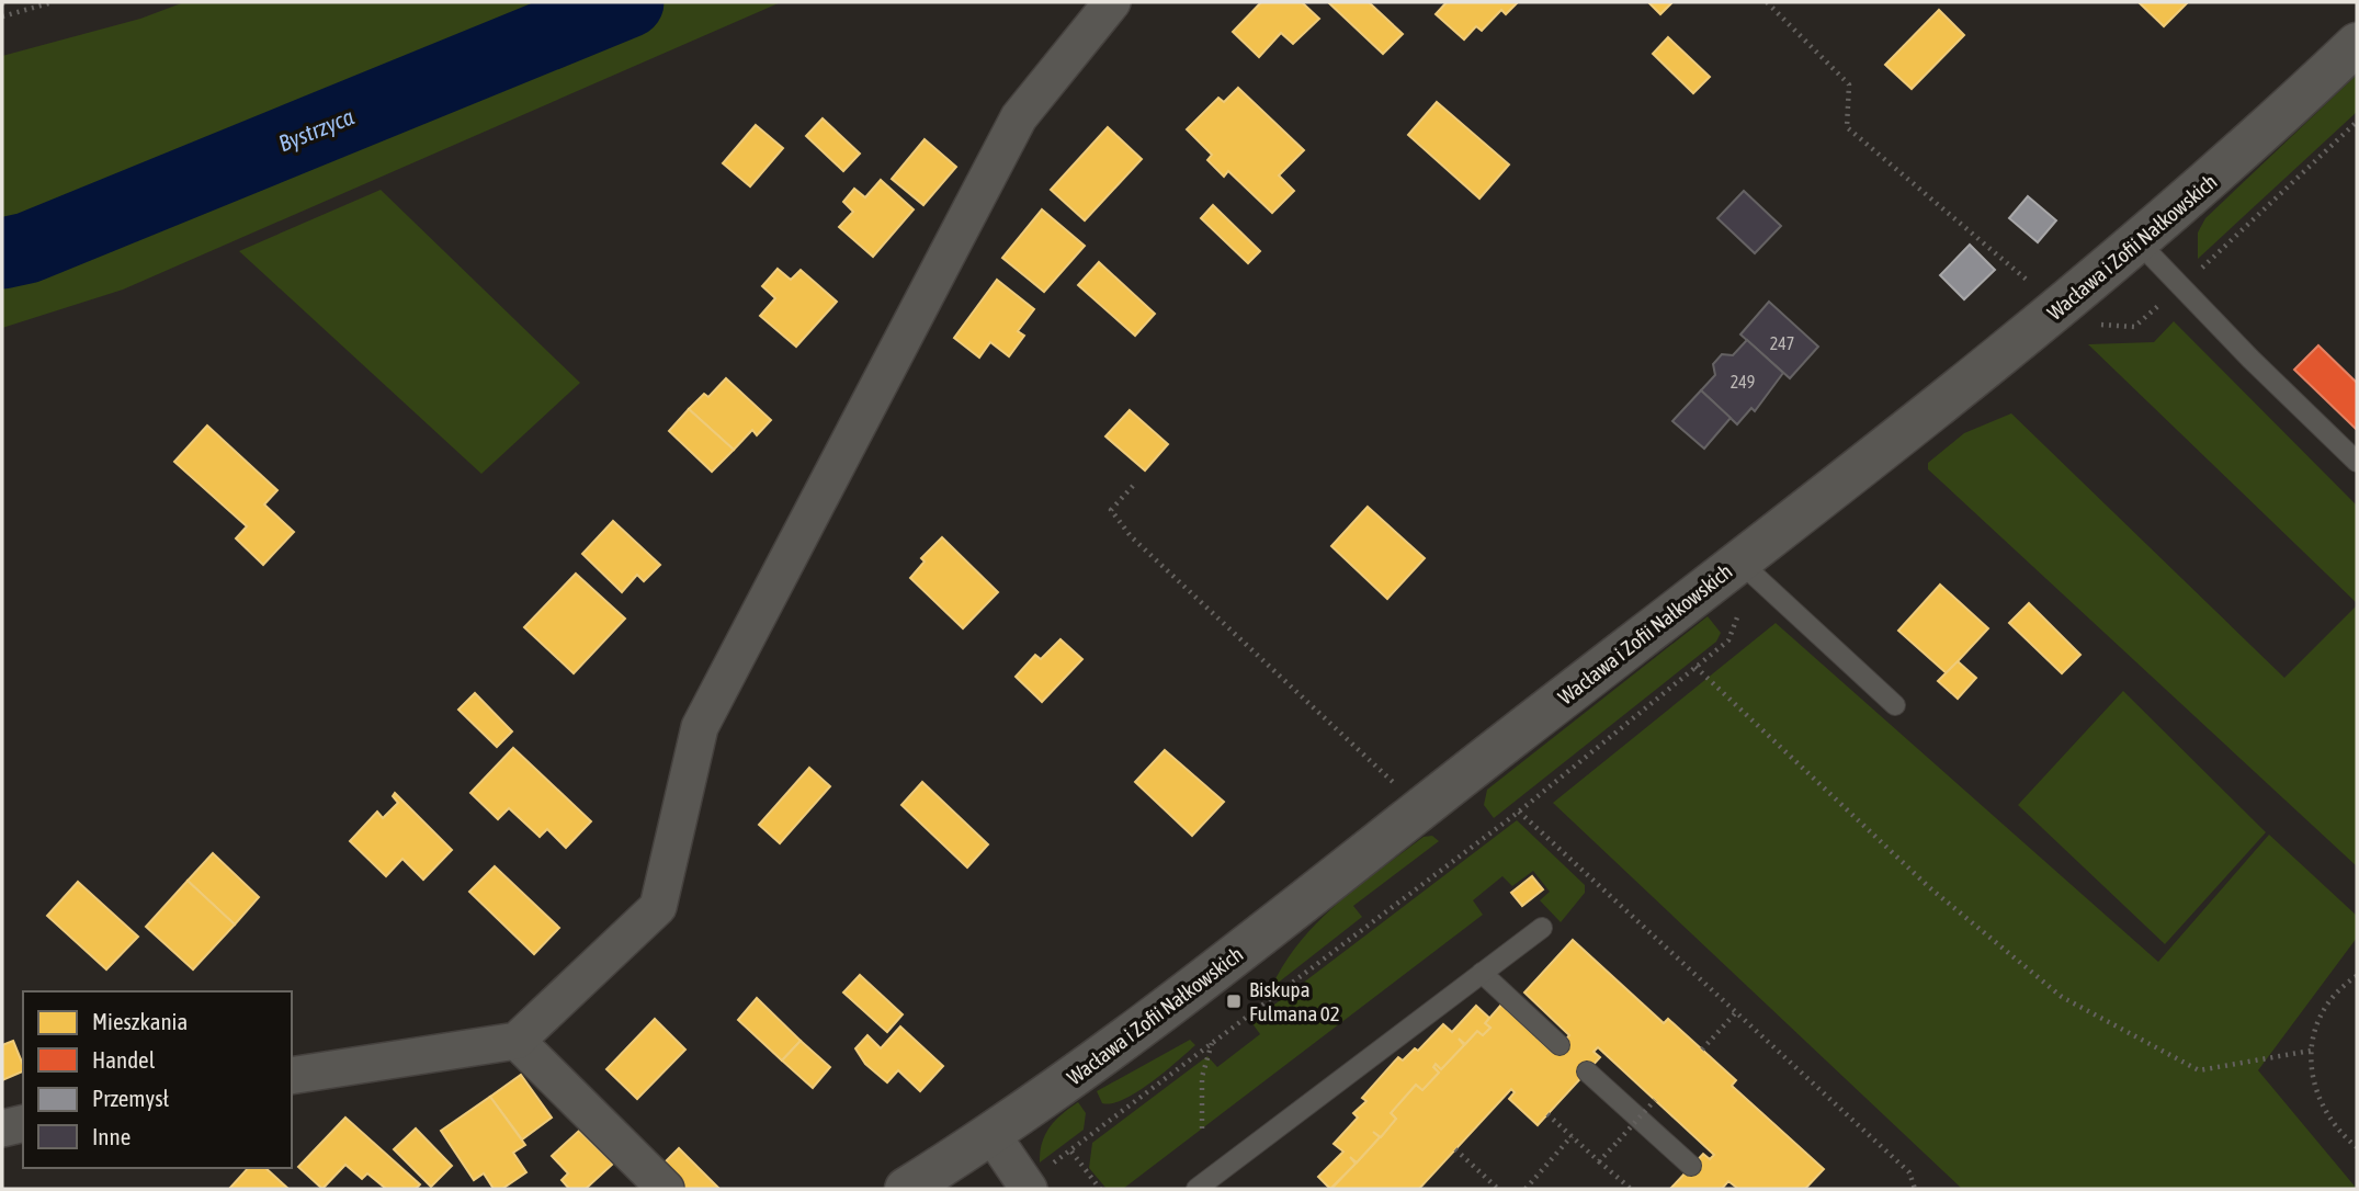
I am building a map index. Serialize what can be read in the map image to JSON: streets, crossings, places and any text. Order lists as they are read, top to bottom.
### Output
{
  "streets": {
    "street": ["Wacława i Zofii Nałkowskich"]
  },
  "water": ["Bystrzyca"],
  "places": {
    "transit": ["Biskupa Fulmana 02"]
  },
  "house_numbers": ["247", "249"],
  "legend": [
    "Mieszkania",
    "Handel",
    "Przemysł",
    "Inne"
  ]
}
